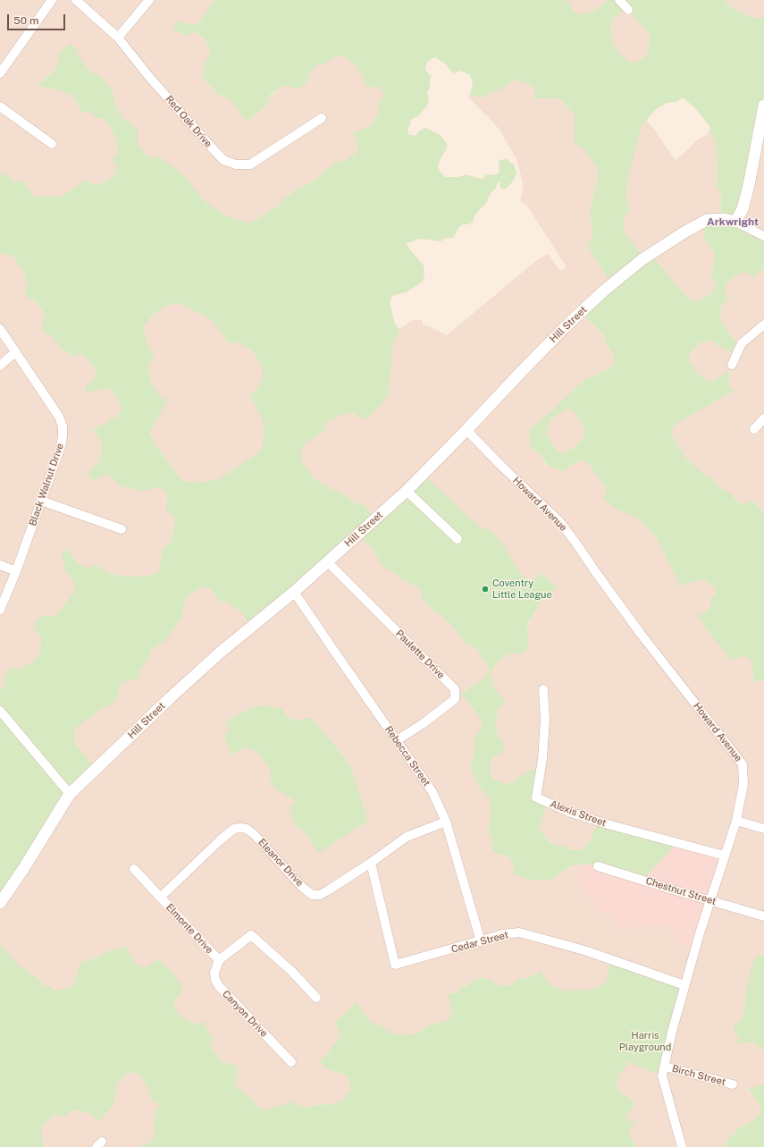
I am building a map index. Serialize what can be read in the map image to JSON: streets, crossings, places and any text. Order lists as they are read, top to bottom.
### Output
{
  "streets": {
    "street": [
      "Red Oak Drive",
      "Hill Street",
      "Black Walnut Drive",
      "Howard Avenue",
      "Paulette Drive",
      "Rebecca Street",
      "Alexis Street",
      "Eleanor Drive",
      "Chestnut Street",
      "Elmonte Drive",
      "Cedar Street",
      "Canyon Drive",
      "Birch Street"
    ]
  },
  "crossings": [
    ["Hill Street", "Howard Avenue"],
    ["Hill Street", "Paulette Drive"],
    ["Hill Street", "Rebecca Street"],
    ["Howard Avenue", "Alexis Street"],
    ["Howard Avenue", "Chestnut Street"],
    ["Howard Avenue", "Cedar Street"],
    ["Howard Avenue", "Birch Street"],
    ["Paulette Drive", "Rebecca Street"],
    ["Rebecca Street", "Eleanor Drive"],
    ["Rebecca Street", "Cedar Street"],
    ["Eleanor Drive", "Elmonte Drive"],
    ["Eleanor Drive", "Cedar Street"],
    ["Elmonte Drive", "Canyon Drive"]
  ],
  "districts": ["Arkwright"],
  "parks": ["Harris Playground"],
  "places": ["Coventry Little League"],
  "scale_bar": "50 m"
}
